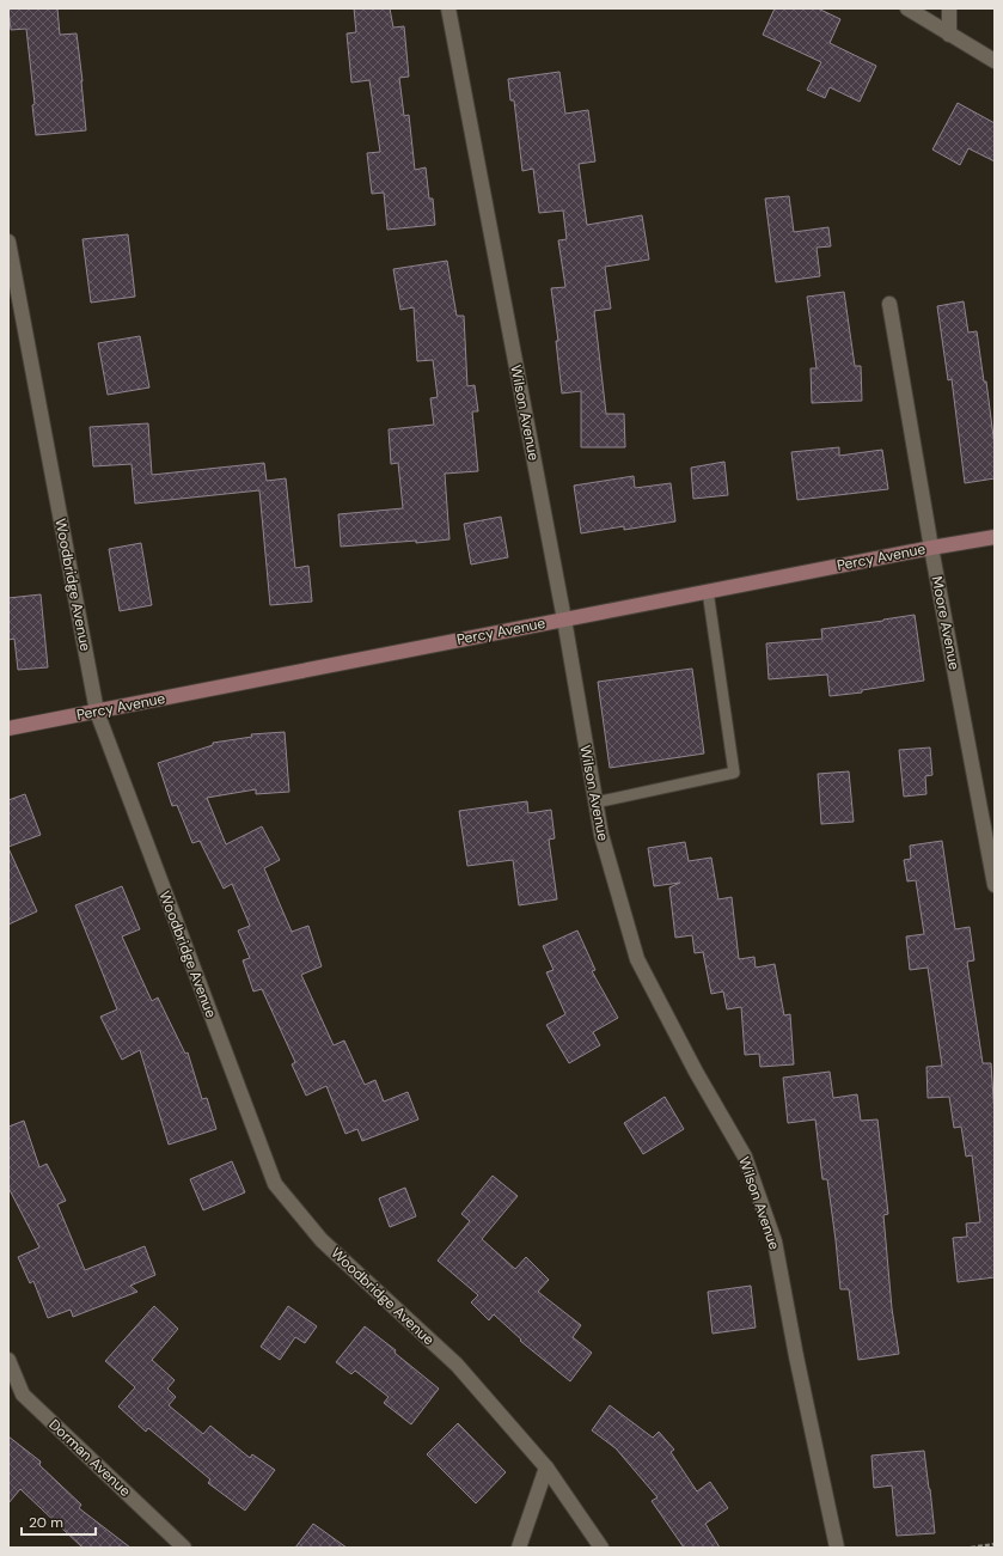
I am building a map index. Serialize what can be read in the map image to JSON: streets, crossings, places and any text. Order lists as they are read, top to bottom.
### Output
{
  "streets": {
    "street": [
      "Wilson Avenue",
      "Percy Avenue",
      "Woodbridge Avenue",
      "Moore Avenue",
      "Dorman Avenue"
    ]
  },
  "crossings": [
    ["Wilson Avenue", "Percy Avenue"],
    ["Percy Avenue", "Woodbridge Avenue"],
    ["Percy Avenue", "Moore Avenue"]
  ],
  "scale_bar": "20 m"
}
